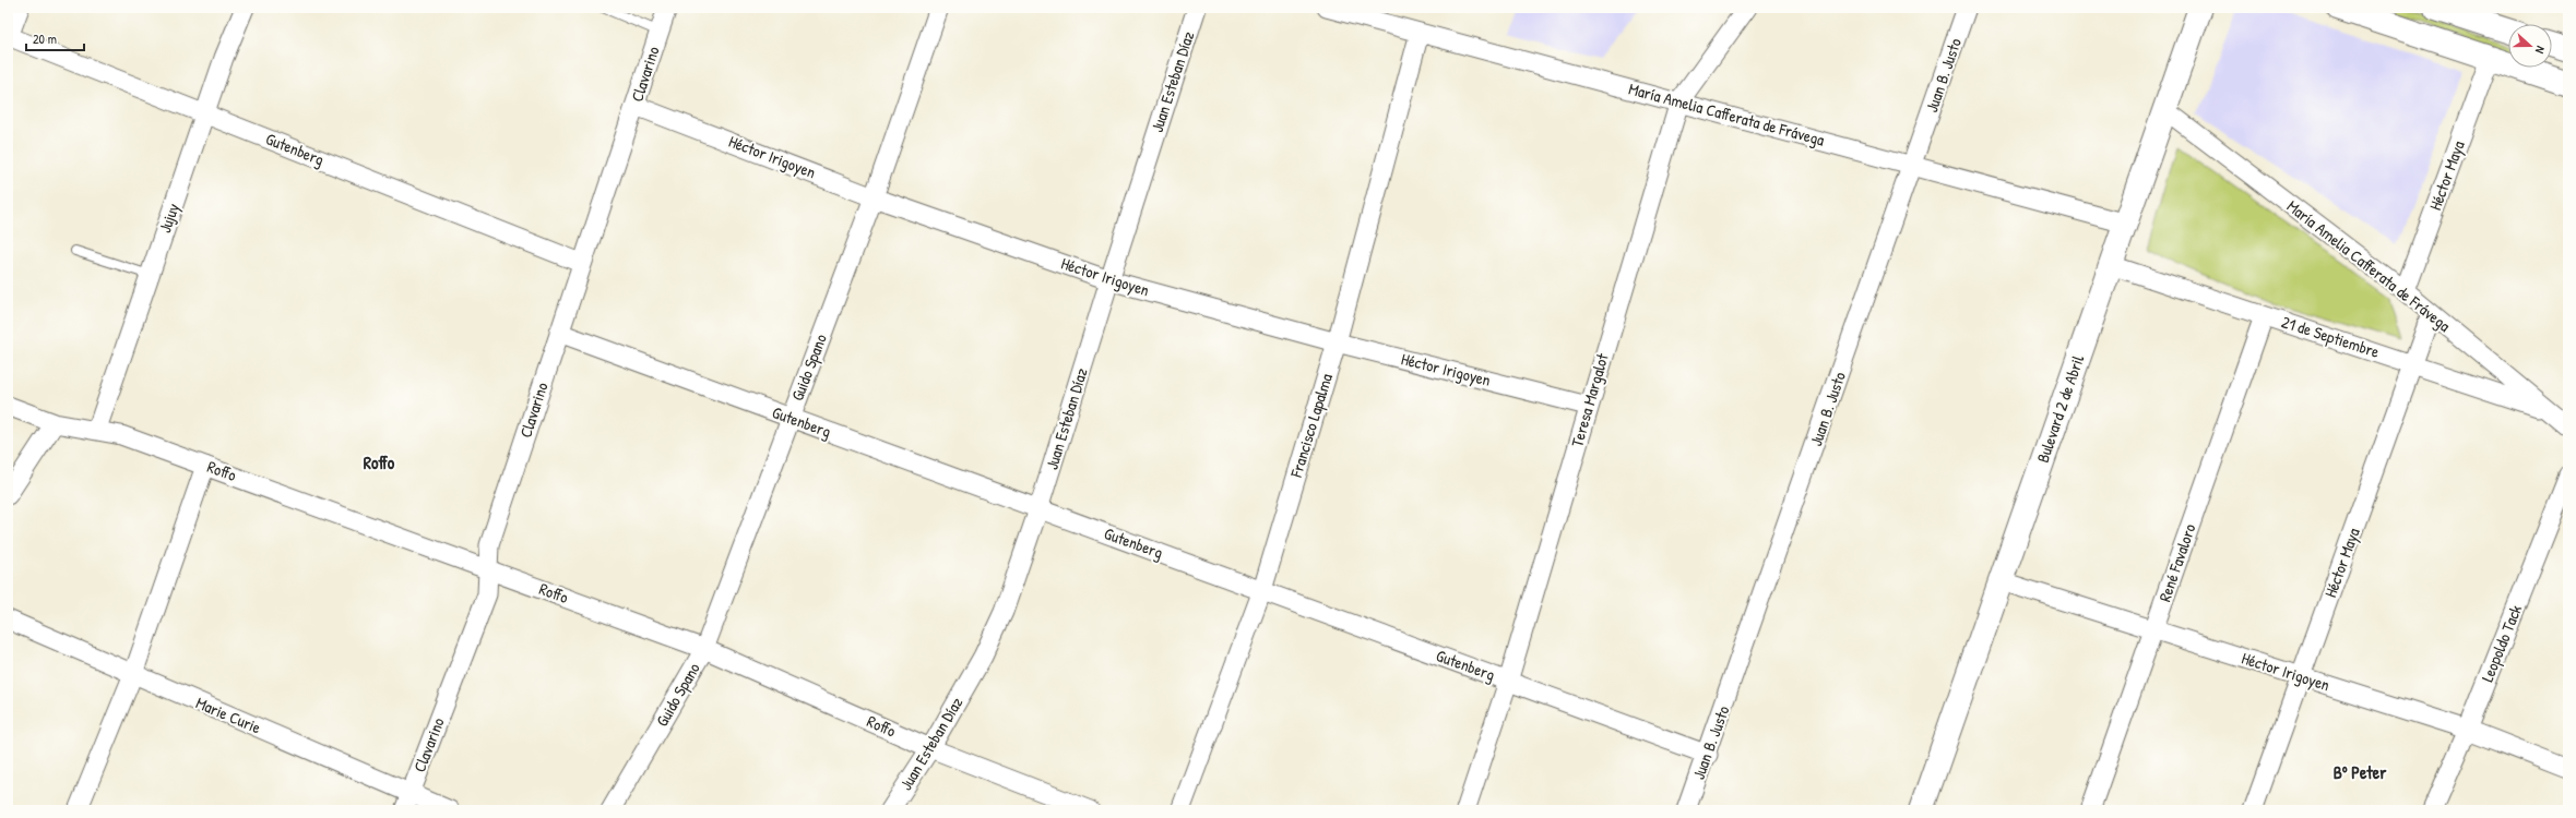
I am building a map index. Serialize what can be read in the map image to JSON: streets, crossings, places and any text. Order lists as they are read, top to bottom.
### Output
{
  "streets": {
    "main road": ["Bulevard 2 de Abril"],
    "street": [
      "Clavarino",
      "Juan B. Justo",
      "Juan Esteban Díaz",
      "María Amelia Cafferata de Frávega",
      "Gutenberg",
      "Héctor Irigoyen",
      "Héctor Maya",
      "Jujuy",
      "21 de Septiembre",
      "Guido Spano",
      "Teresa Margalot",
      "Francisco Lapalma",
      "Roffo",
      "René Favaloro",
      "Leopoldo Tack",
      "Marie Curie"
    ]
  },
  "crossings": [
    ["Clavarino", "Gutenberg"],
    ["Clavarino", "Héctor Irigoyen"],
    ["Clavarino", "Roffo"],
    ["Clavarino", "Marie Curie"],
    ["Juan B. Justo", "María Amelia Cafferata de Frávega"],
    ["Juan B. Justo", "Gutenberg"],
    ["Juan Esteban Díaz", "Gutenberg"],
    ["Juan Esteban Díaz", "Héctor Irigoyen"],
    ["Juan Esteban Díaz", "Roffo"],
    ["María Amelia Cafferata de Frávega", "Héctor Maya"],
    ["María Amelia Cafferata de Frávega", "21 de Septiembre"],
    ["María Amelia Cafferata de Frávega", "Teresa Margalot"],
    ["María Amelia Cafferata de Frávega", "Bulevard 2 de Abril"],
    ["María Amelia Cafferata de Frávega", "Francisco Lapalma"],
    ["Gutenberg", "Jujuy"],
    ["Gutenberg", "Guido Spano"],
    ["Gutenberg", "Teresa Margalot"],
    ["Gutenberg", "Francisco Lapalma"],
    ["Héctor Irigoyen", "Héctor Maya"],
    ["Héctor Irigoyen", "Guido Spano"],
    ["Héctor Irigoyen", "Teresa Margalot"],
    ["Héctor Irigoyen", "Bulevard 2 de Abril"],
    ["Héctor Irigoyen", "Francisco Lapalma"],
    ["Héctor Irigoyen", "René Favaloro"],
    ["Héctor Irigoyen", "Leopoldo Tack"],
    ["Héctor Maya", "21 de Septiembre"],
    ["Jujuy", "Roffo"],
    ["21 de Septiembre", "Bulevard 2 de Abril"],
    ["21 de Septiembre", "René Favaloro"],
    ["Guido Spano", "Roffo"]
  ],
  "districts": ["Roffo", "Bº Peter"],
  "scale_bar": "20 m",
  "north": "right"
}
